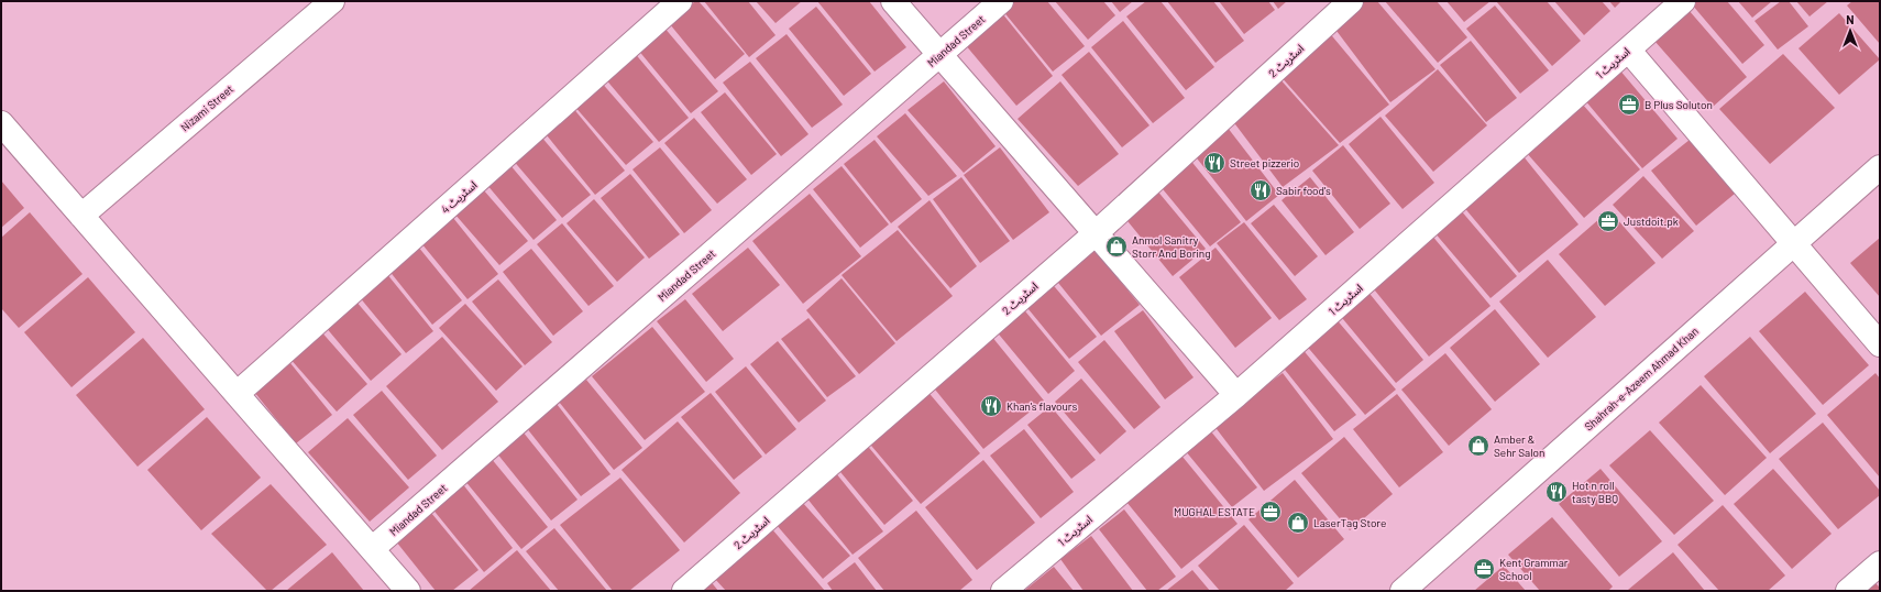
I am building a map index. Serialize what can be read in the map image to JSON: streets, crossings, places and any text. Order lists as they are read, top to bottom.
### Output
{
  "streets": {
    "street": [
      "Miandad Street",
      "اسٹریٹ 2",
      "اسٹریٹ 1",
      "Nizami Street",
      "اسٹریٹ 4",
      "Shahrah-e-Azeem Ahmad Khan"
    ]
  },
  "places": {
    "office": [
      "B Plus Soluton",
      "Justdoit.pk",
      "MUGHAL ESTATE",
      "Kent Grammar School"
    ],
    "restaurant": [
      "Street pizzerio",
      "Sabir food's",
      "Khan's flavours",
      "Hot n roll tasty BBQ"
    ],
    "shop": ["Anmol Sanitry Storr And Boring", "Amber & Sehr Salon", "LaserTag Store"]
  },
  "north": "top"
}
